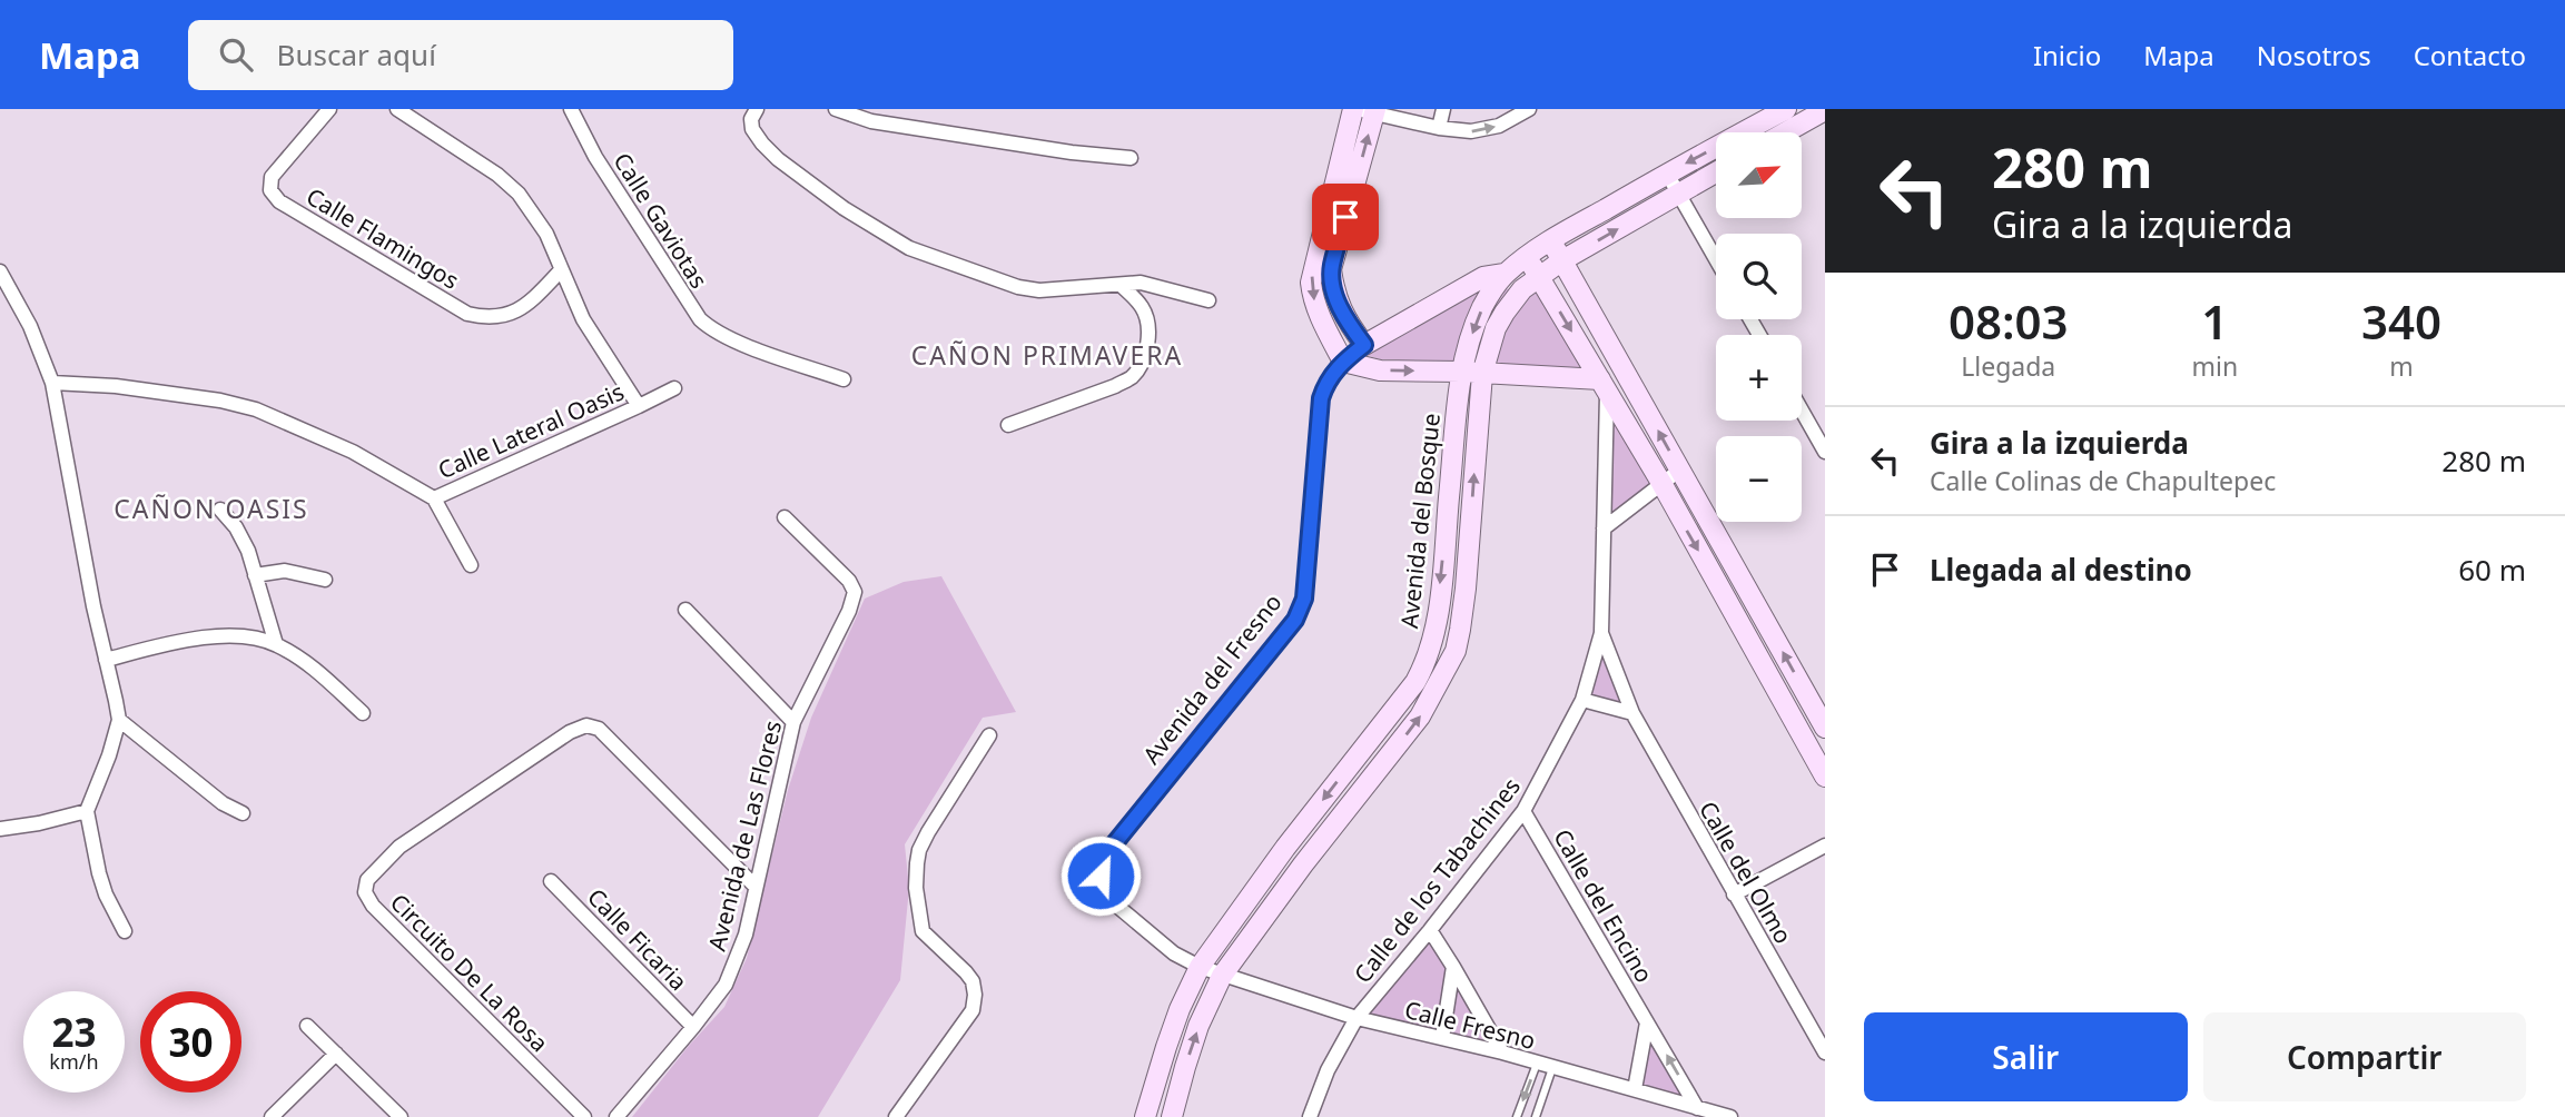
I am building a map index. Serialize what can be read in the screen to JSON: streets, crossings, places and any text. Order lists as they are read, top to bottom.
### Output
{
  "streets": {
    "street": [
      "Calle Gaviotas",
      "Calle Flamingos",
      "Calle Lateral Oasis",
      "Avenida del Bosque",
      "Avenida del Fresno",
      "Avenida de Las Flores",
      "Calle del Olmo",
      "Calle de los Tabachines",
      "Calle del Encino",
      "Calle Ficaria",
      "Circuito De La Rosa",
      "Calle Fresno"
    ]
  },
  "crossings": [
    ["Avenida del Bosque", "Avenida del Fresno"],
    ["Avenida del Bosque", "Calle Fresno"],
    ["Avenida del Fresno", "Calle Fresno"],
    ["Avenida de Las Flores", "Calle Ficaria"],
    ["Avenida de Las Flores", "Circuito De La Rosa"],
    ["Calle del Olmo", "Calle de los Tabachines"],
    ["Calle de los Tabachines", "Calle del Encino"],
    ["Calle de los Tabachines", "Calle Fresno"],
    ["Calle del Encino", "Calle Fresno"]
  ],
  "districts": ["CAÑON PRIMAVERA", "CAÑON OASIS"],
  "north": "top right",
  "page": {
    "header": "Mapa",
    "search": "Buscar aquí",
    "nav": [
      "Inicio",
      "Mapa",
      "Nosotros",
      "Contacto"
    ],
    "turn": ["280 m", "Gira a la izquierda"],
    "map_buttons": ["+", "−"],
    "eta": [
      "08:03",
      "Llegada",
      "1",
      "min",
      "340",
      "m"
    ],
    "list": [
      {
        "name": "Gira a la izquierda",
        "note": "Calle Colinas de Chapultepec",
        "value": "280 m"
      },
      {
        "name": "Llegada al destino",
        "value": "60 m"
      }
    ],
    "speed": "23 km/h",
    "limit": "30",
    "buttons": ["Salir", "Compartir"]
  }
}
